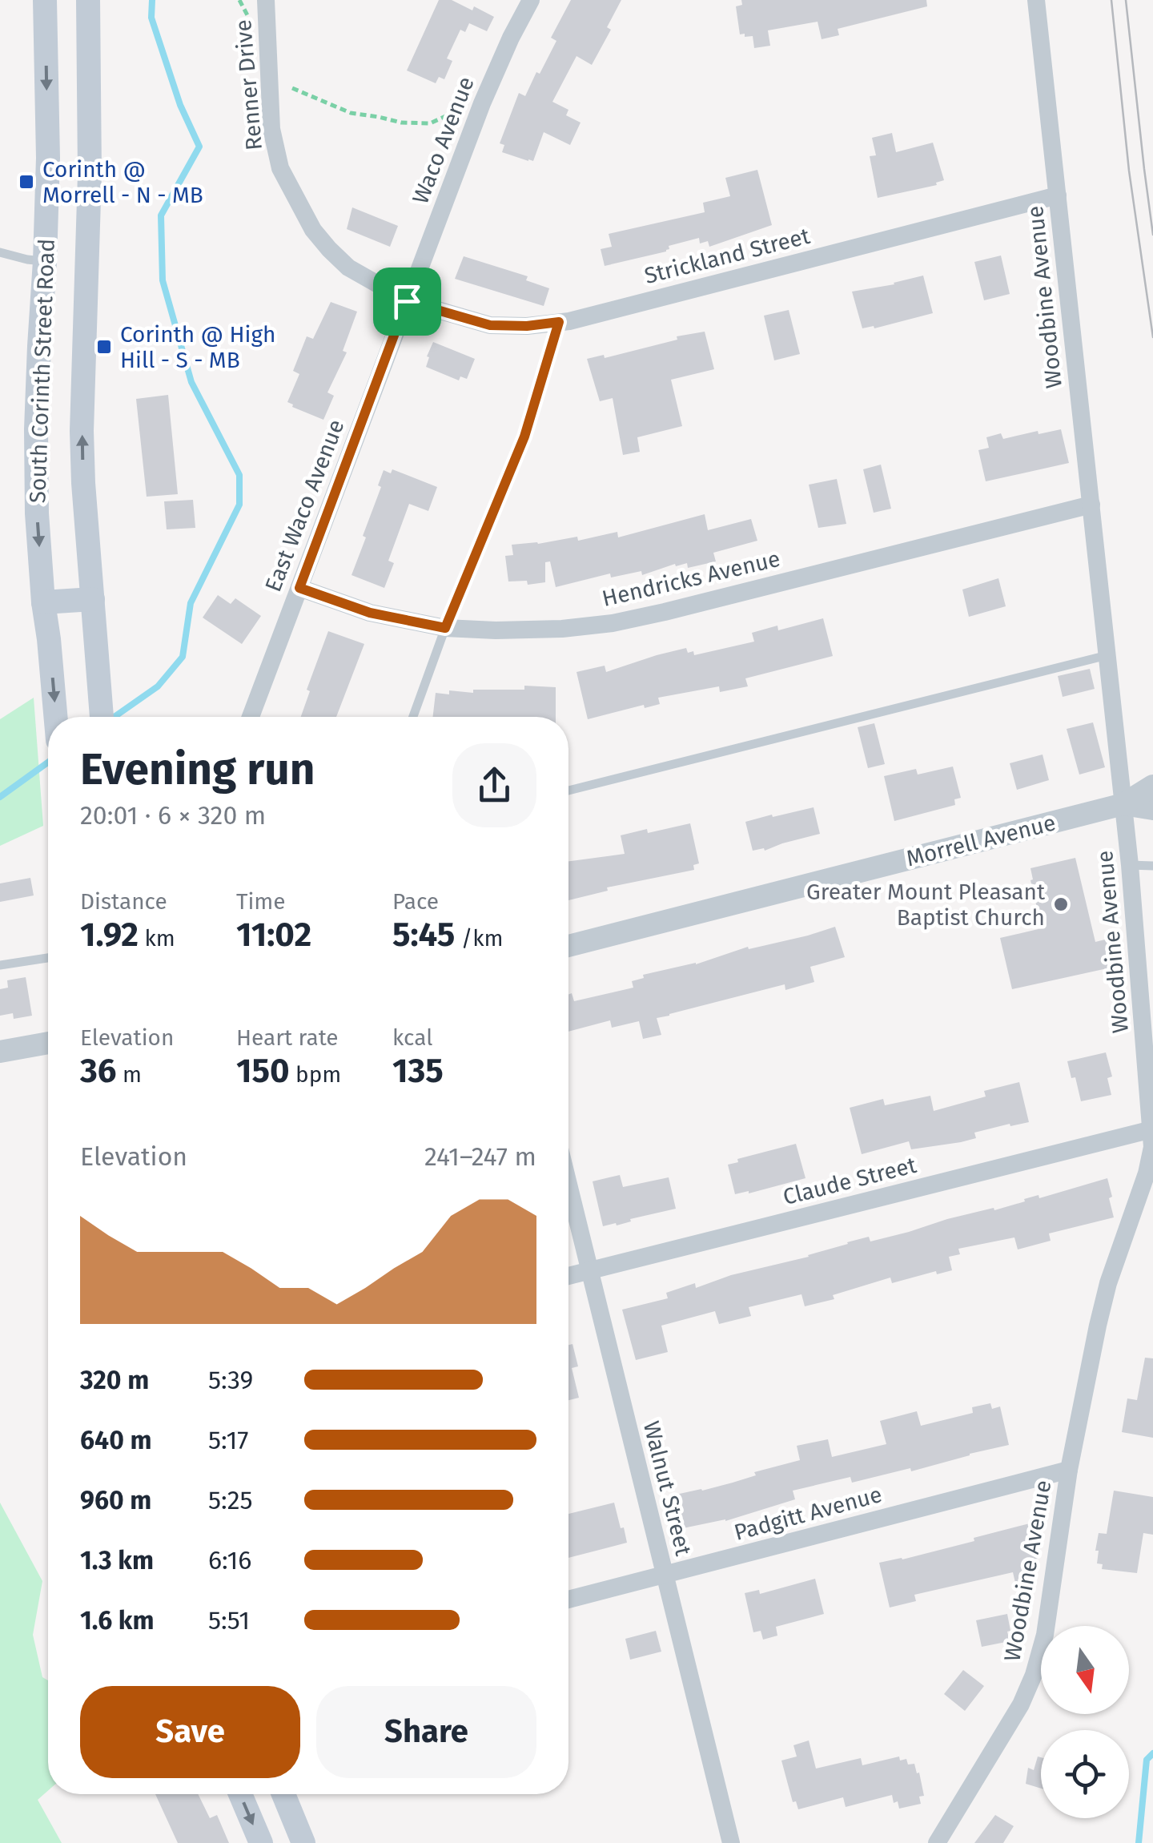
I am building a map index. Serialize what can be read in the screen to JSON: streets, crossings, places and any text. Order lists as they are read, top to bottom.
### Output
{
  "streets": {
    "main road": ["South Corinth Street Road"],
    "street": [
      "Renner Drive",
      "Waco Avenue",
      "Strickland Street",
      "Woodbine Avenue",
      "East Waco Avenue",
      "Hendricks Avenue",
      "Morrell Avenue",
      "Claude Street",
      "Walnut Street",
      "Padgitt Avenue"
    ]
  },
  "crossings": [
    ["Renner Drive", "Waco Avenue"],
    ["Renner Drive", "Strickland Street"],
    ["Renner Drive", "East Waco Avenue"],
    ["Waco Avenue", "Strickland Street"],
    ["Waco Avenue", "East Waco Avenue"],
    ["Strickland Street", "Woodbine Avenue"],
    ["Strickland Street", "East Waco Avenue"],
    ["Woodbine Avenue", "Hendricks Avenue"],
    ["Woodbine Avenue", "Morrell Avenue"],
    ["Woodbine Avenue", "Claude Street"],
    ["Woodbine Avenue", "Padgitt Avenue"],
    ["East Waco Avenue", "Hendricks Avenue"],
    ["Claude Street", "Walnut Street"],
    ["Walnut Street", "Padgitt Avenue"]
  ],
  "places": {
    "transit": ["Corinth @ Morrell - N - MB", "Corinth @ High Hill - S - MB"],
    "other": ["Greater Mount Pleasant Baptist Church"]
  },
  "north": "bottom",
  "page": {
    "heading": ["Evening run", "20:01 · 6 × 320 m"],
    "stats": [
      ["Distance", "1.92 km"],
      ["Time", "11:02"],
      ["Pace", "5:45 /km"],
      ["Elevation", "36 m"],
      ["Heart rate", "150 bpm"],
      ["kcal", "135"]
    ],
    "chart": ["Elevation", "241–247 m"],
    "list": [
      {
        "name": "320 m",
        "note": "5:39"
      },
      {
        "name": "640 m",
        "note": "5:17"
      },
      {
        "name": "960 m",
        "note": "5:25"
      },
      {
        "name": "1.3 km",
        "note": "6:16"
      },
      {
        "name": "1.6 km",
        "note": "5:51"
      }
    ],
    "buttons": ["Save", "Share"]
  }
}
